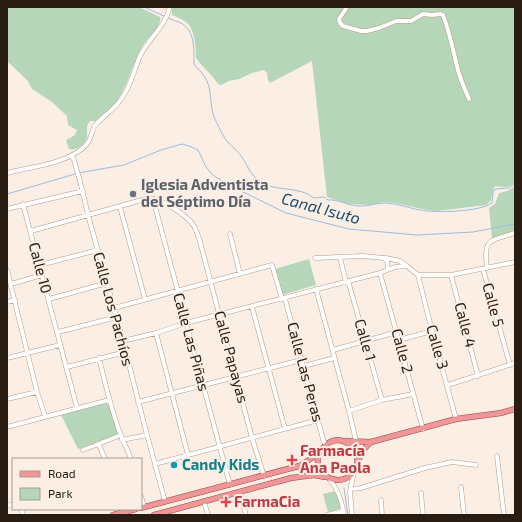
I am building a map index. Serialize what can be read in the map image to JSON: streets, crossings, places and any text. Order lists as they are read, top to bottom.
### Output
{
  "streets": {
    "street": [
      "Calle 10",
      "Calle 5",
      "Calle Los Pachíos",
      "Calle 4",
      "Calle 1",
      "Calle Las Piñas",
      "Calle 3",
      "Calle 2",
      "Calle Papayas",
      "Calle Las Peras"
    ]
  },
  "crossings": [
    ["Calle Las Piñas", "Calle Papayas"]
  ],
  "water": ["Canal Isuto"],
  "places": {
    "other": ["Iglesia Adventista del Séptimo Día", "Candy Kids"],
    "health": ["Farmacía Ana Paola", "FarmaCia"]
  },
  "legend": ["Road", "Park"]
}
